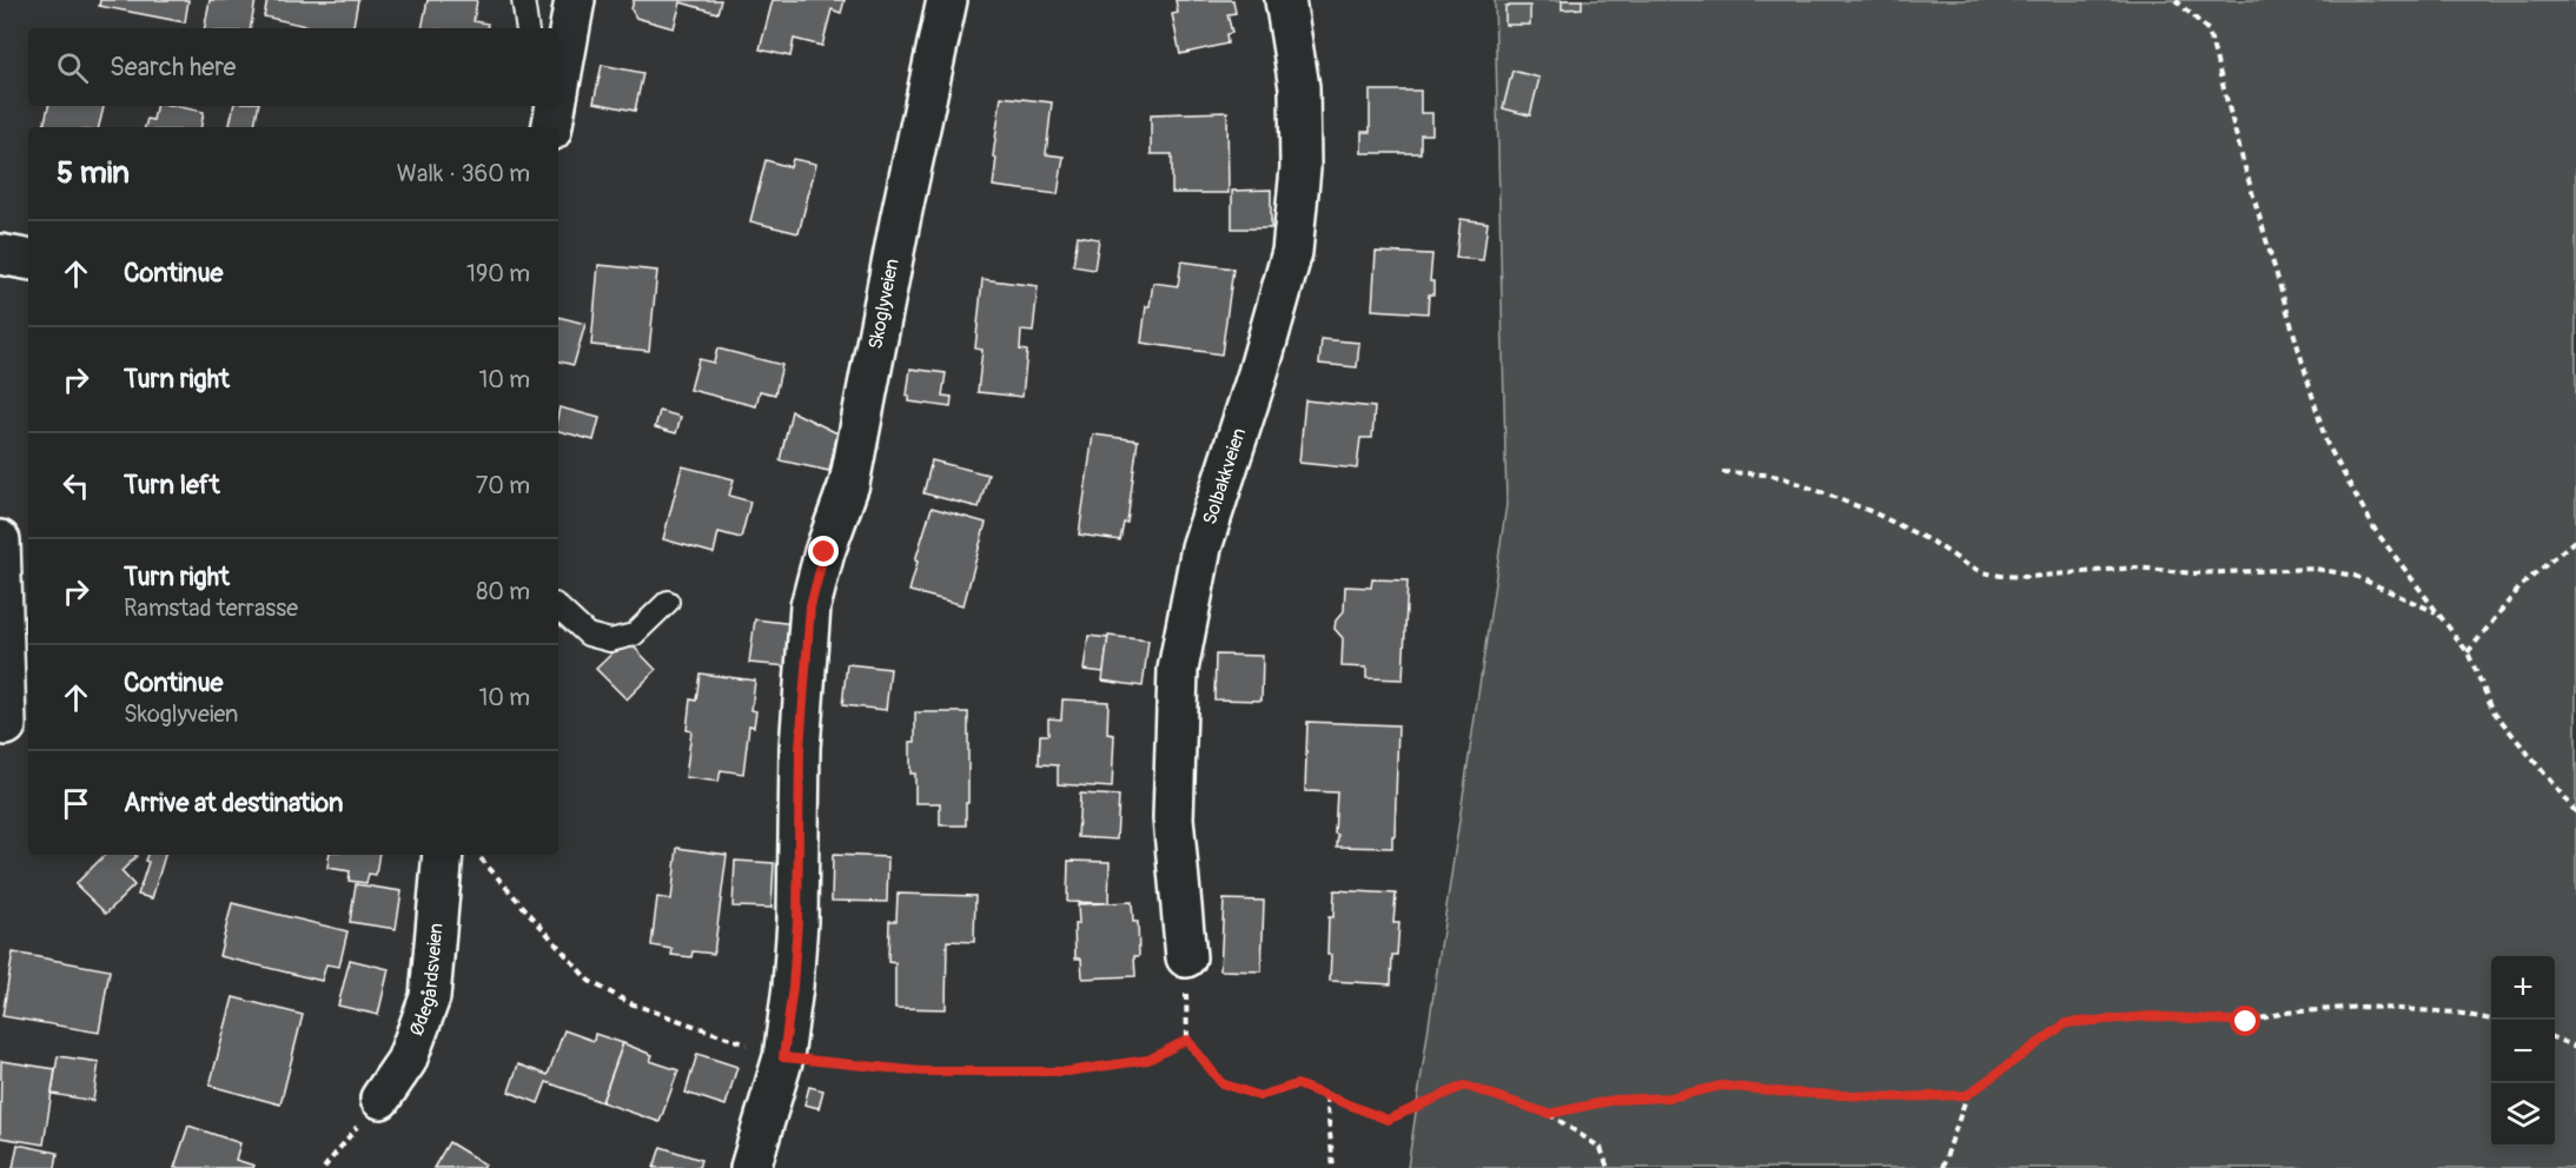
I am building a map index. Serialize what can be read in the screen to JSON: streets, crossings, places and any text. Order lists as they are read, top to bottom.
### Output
{
  "streets": {
    "street": ["Skoglyveien", "Solbakkveien", "Ødegårdsveien"]
  },
  "page": {
    "search": "Search here",
    "heading": ["5 min", "Walk · 360 m"],
    "list": [
      ["Continue", "190 m"],
      ["Turn right", "10 m"],
      ["Turn left", "70 m"],
      ["Turn right", "Ramstad terrasse", "80 m"],
      ["Continue", "Skoglyveien", "10 m"],
      "Arrive at destination"
    ],
    "map_buttons": ["+", "−"]
  }
}
